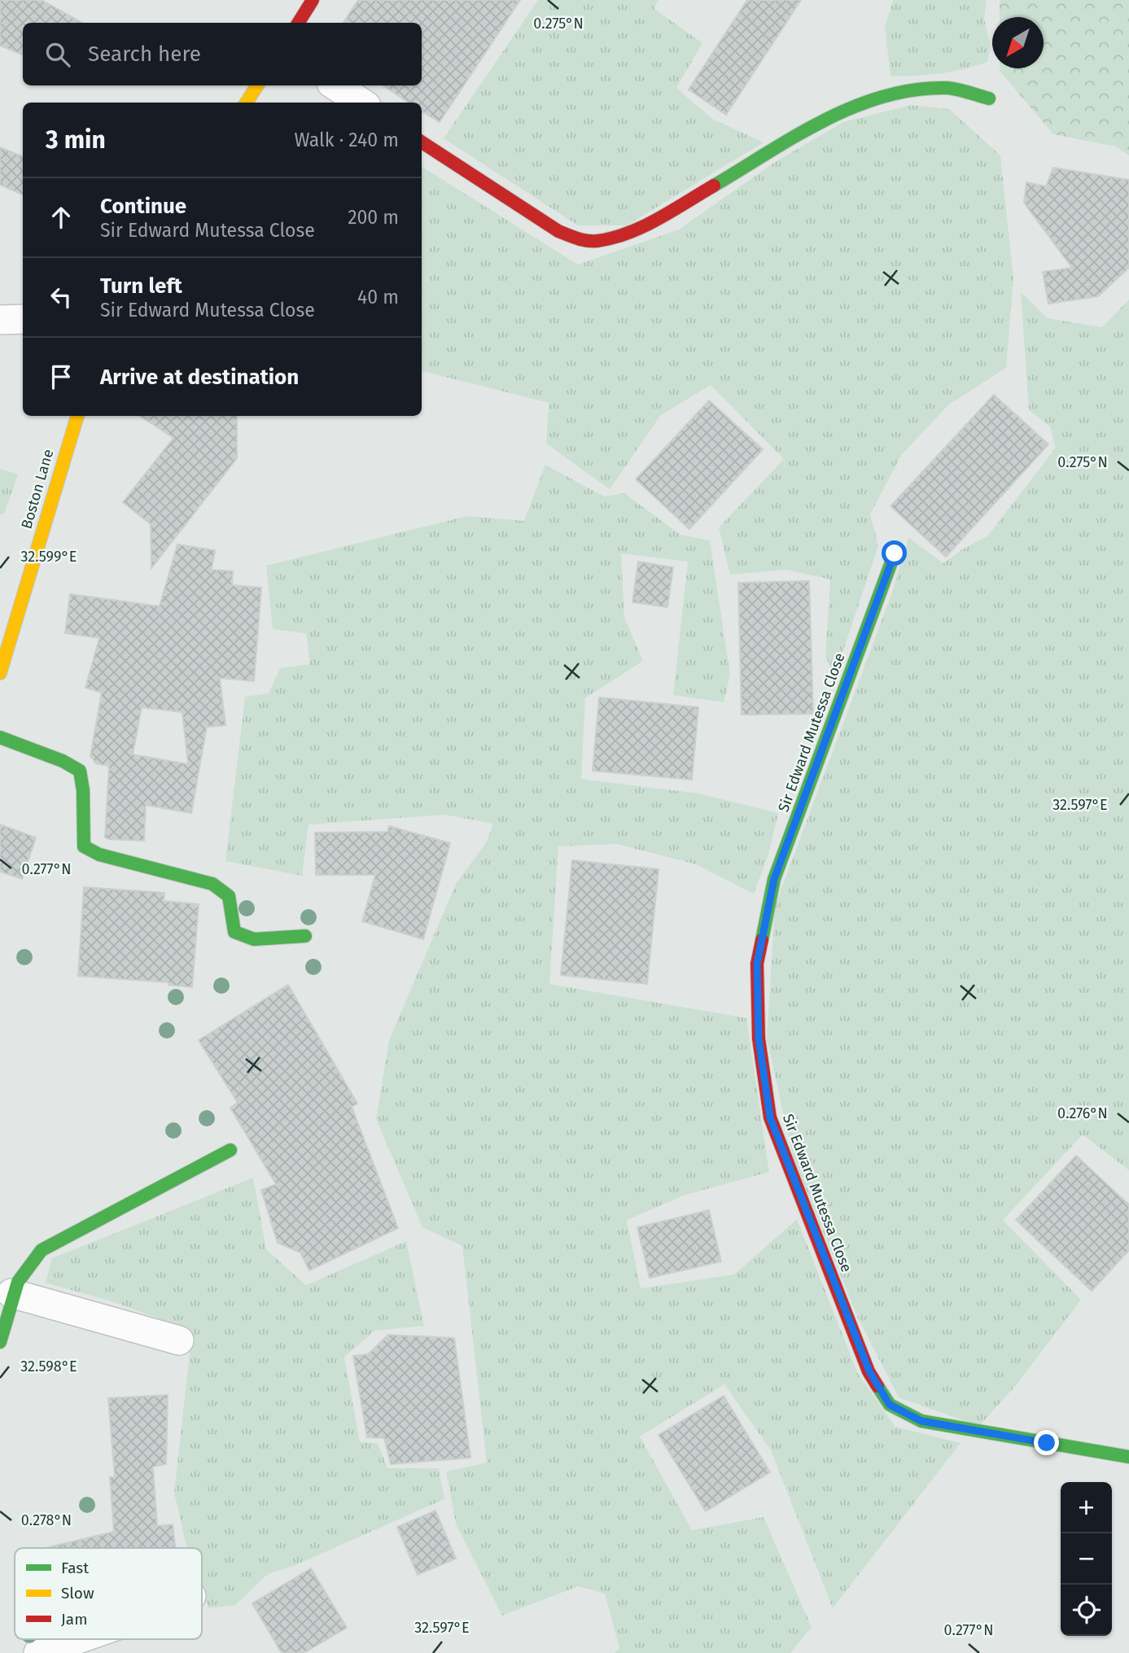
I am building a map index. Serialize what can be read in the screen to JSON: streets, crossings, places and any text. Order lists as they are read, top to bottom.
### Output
{
  "streets": {
    "street": ["Boston Lane", "Sir Edward Mutessa Close"]
  },
  "legend": ["Fast", "Slow", "Jam"],
  "north": "bottom left",
  "page": {
    "search": "Search here",
    "heading": ["3 min", "Walk · 240 m"],
    "list": [
      ["Continue", "Sir Edward Mutessa Close", "200 m"],
      ["Turn left", "Sir Edward Mutessa Close", "40 m"],
      "Arrive at destination"
    ],
    "map_buttons": ["+", "−"]
  },
  "coordinates": [
    "0.275°N",
    "32.599°E",
    "32.597°E",
    "0.277°N",
    "0.276°N",
    "32.598°E",
    "0.278°N"
  ]
}
